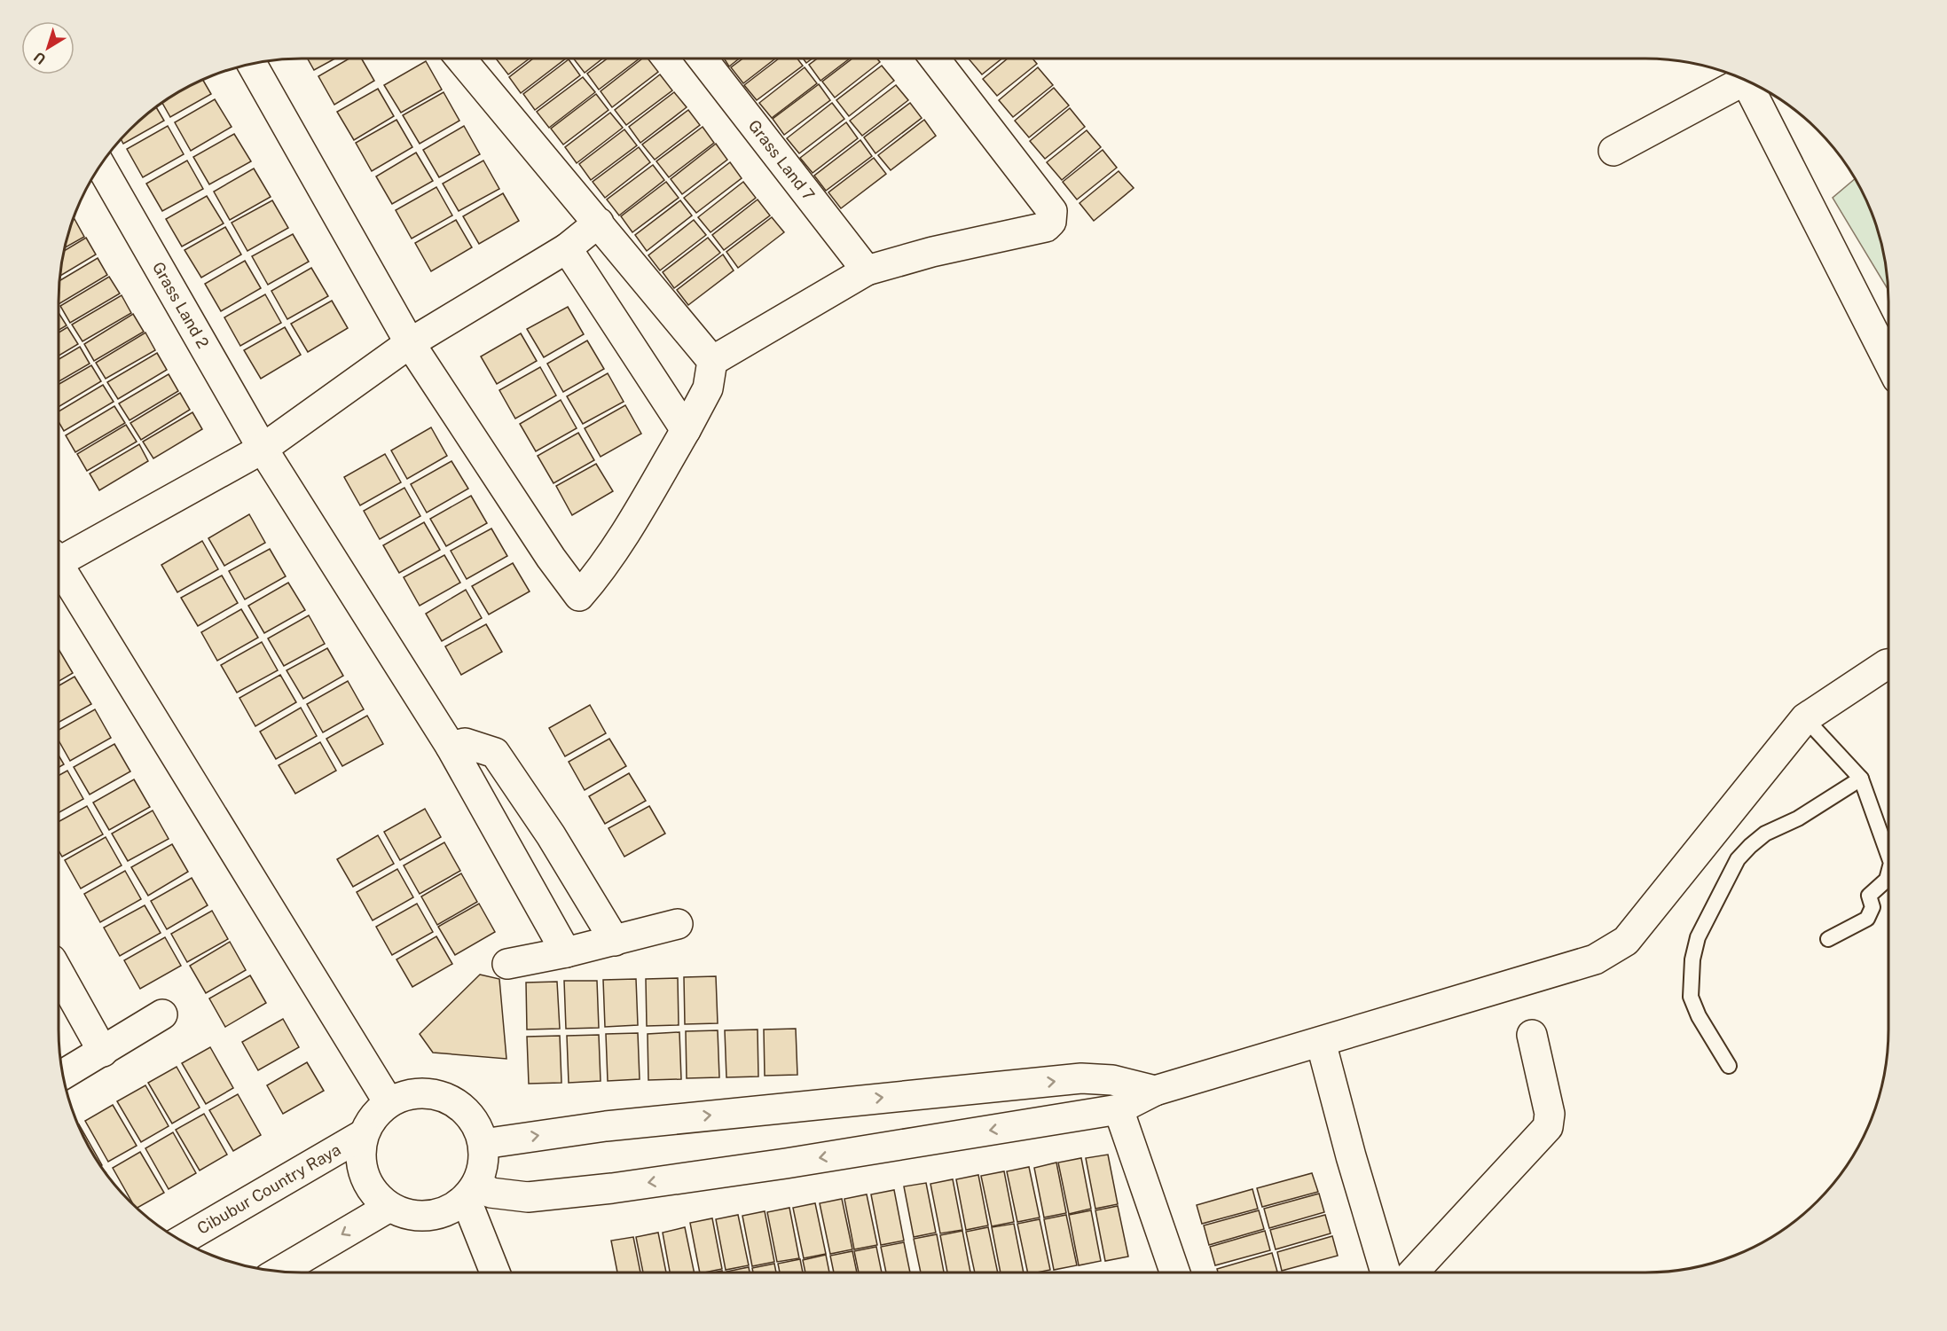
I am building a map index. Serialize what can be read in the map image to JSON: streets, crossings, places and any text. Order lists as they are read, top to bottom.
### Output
{
  "streets": {
    "street": ["Grass Land 7", "Grass Land 2", "Cibubur Country Raya"]
  },
  "north": "bottom left"
}
